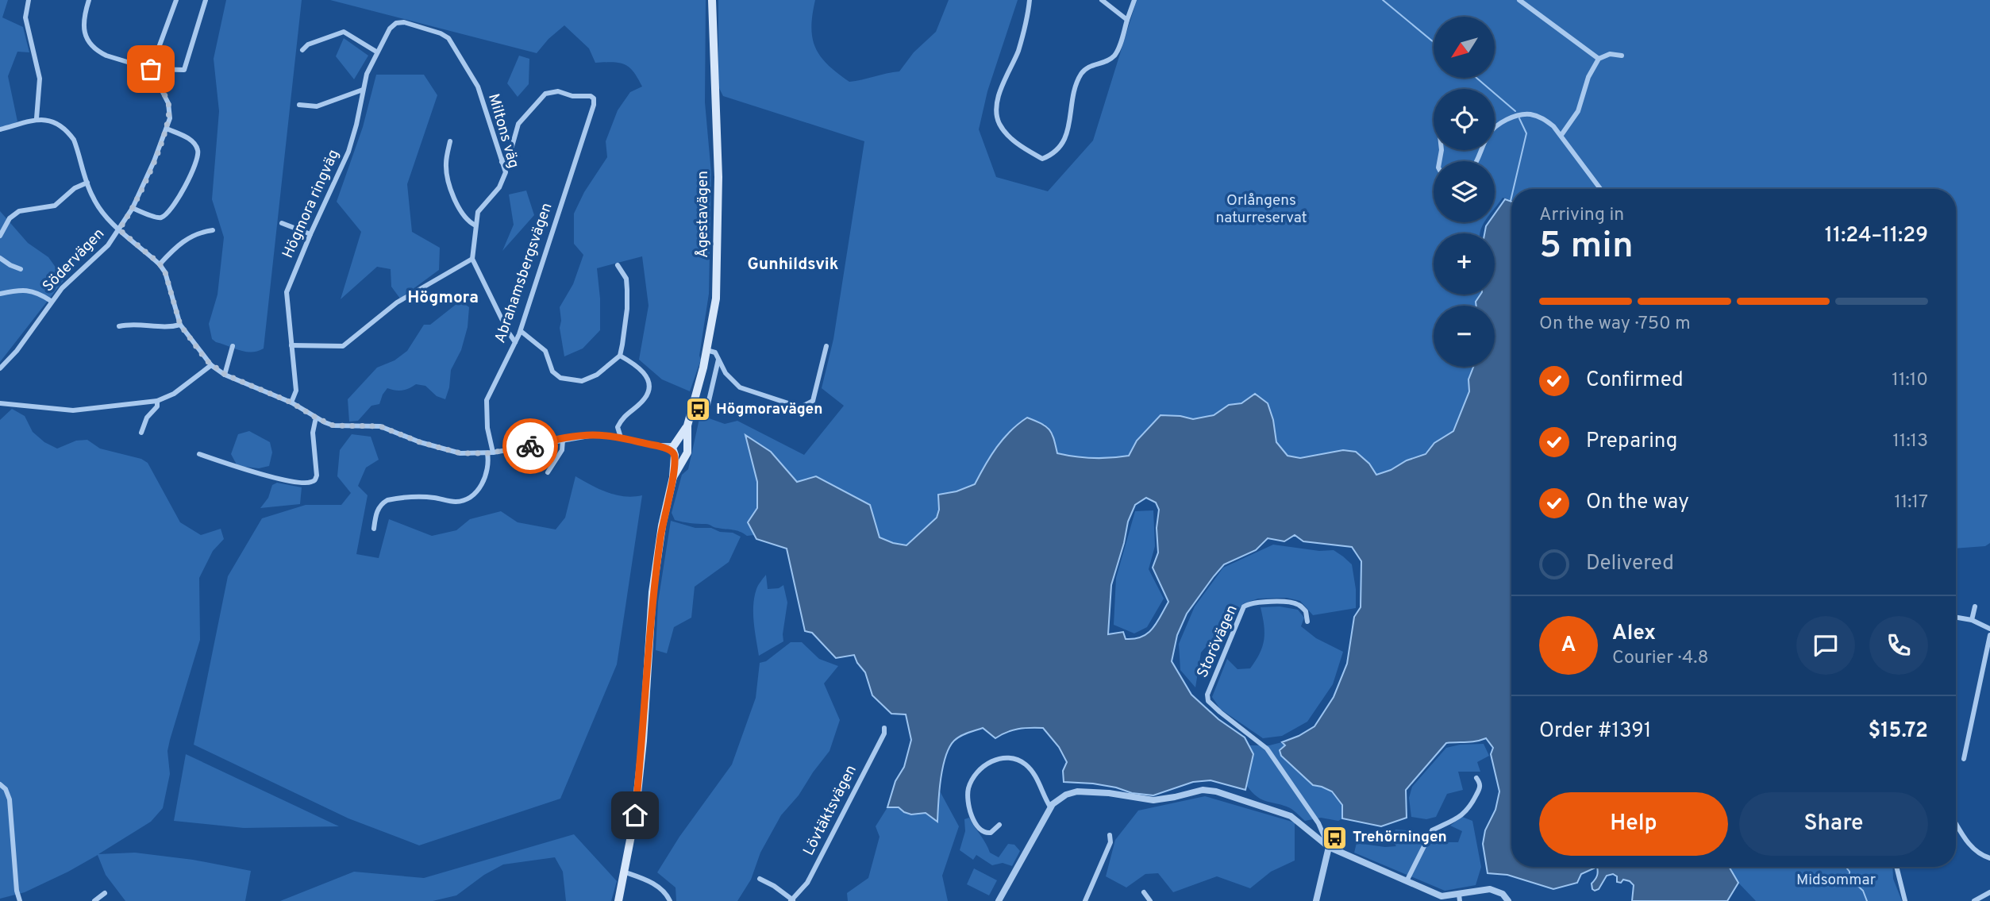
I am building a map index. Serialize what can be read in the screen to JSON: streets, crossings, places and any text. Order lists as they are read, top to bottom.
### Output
{
  "streets": {
    "main road": ["Ågestavägen"],
    "street": [
      "Miltons väg",
      "Högmora ringväg",
      "Södervägen",
      "Abrahamsbergsvägen",
      "Storövägen",
      "Lövtäktsvägen"
    ]
  },
  "crossings": [
    ["Miltons väg", "Högmora ringväg"],
    ["Miltons väg", "Abrahamsbergsvägen"]
  ],
  "districts": ["Gunhildsvik", "Högmora"],
  "parks": ["Orlångens naturreservat", "Midsommar"],
  "places": {
    "bus stop": ["Högmoravägen", "Trehörningen"]
  },
  "north": "bottom left",
  "page": {
    "map_buttons": ["+", "−"],
    "heading": ["5 min", "Arriving in", "11:24–11:29"],
    "panel": [
      "Alex",
      "Courier · 4.8",
      "Order #1391",
      "$15.72"
    ],
    "bar": "On the way · 750 m",
    "list": [
      ["Confirmed", "11:10"],
      ["Preparing", "11:13"],
      ["On the way", "11:17"],
      "Delivered"
    ],
    "round": "A",
    "buttons": ["Help", "Share"]
  }
}
